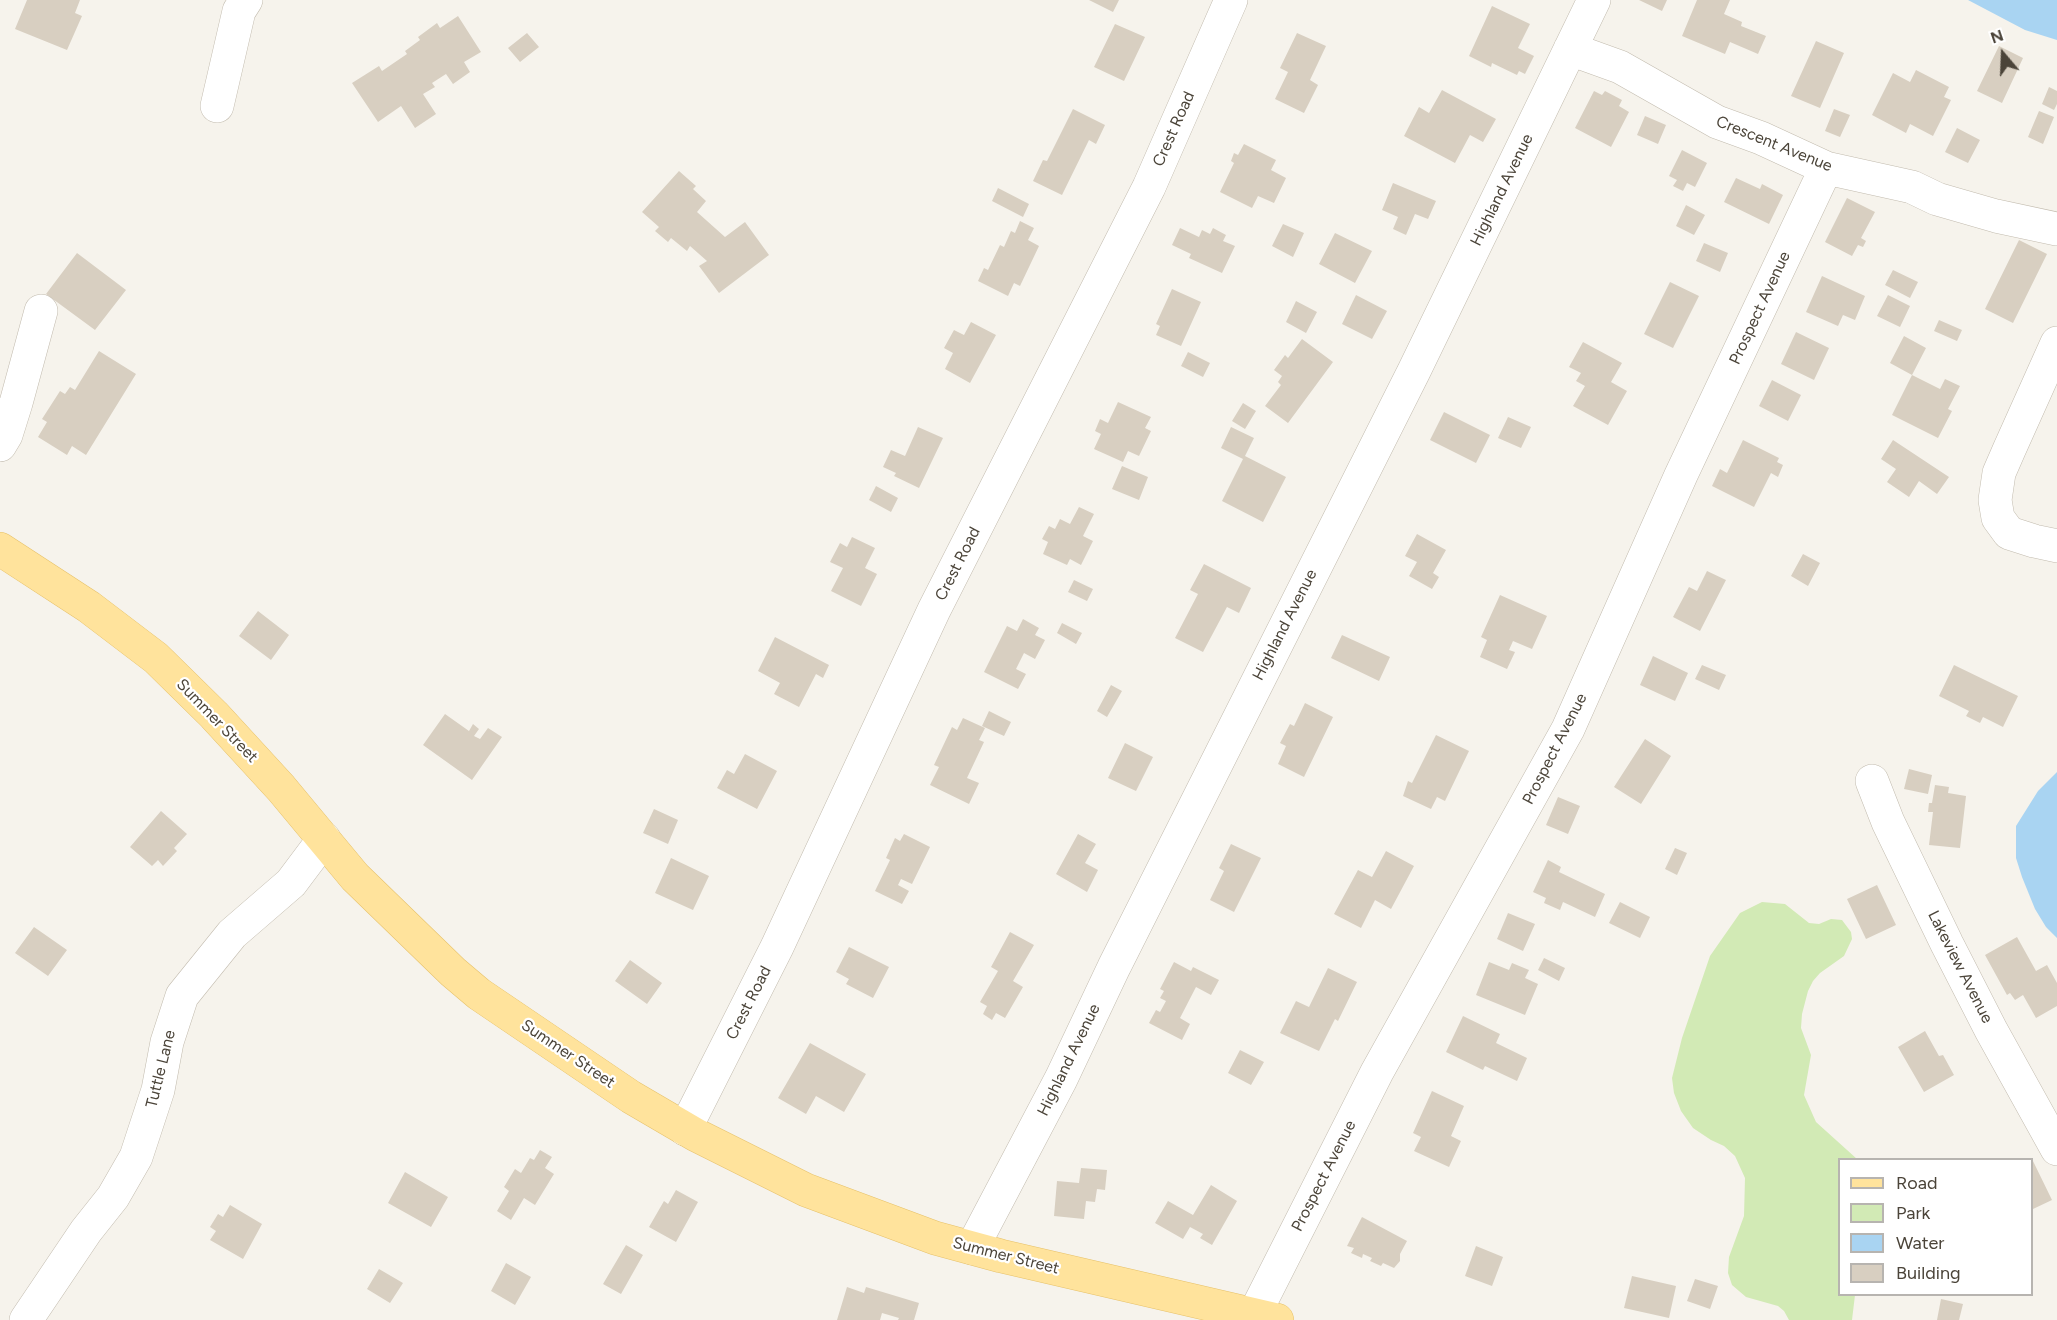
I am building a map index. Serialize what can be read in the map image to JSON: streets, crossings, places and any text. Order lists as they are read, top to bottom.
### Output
{
  "streets": {
    "main road": ["Summer Street"],
    "street": [
      "Crest Road",
      "Crescent Avenue",
      "Highland Avenue",
      "Prospect Avenue",
      "Lakeview Avenue",
      "Tuttle Lane"
    ]
  },
  "crossings": [
    ["Crest Road", "Summer Street"],
    ["Crescent Avenue", "Highland Avenue"],
    ["Crescent Avenue", "Prospect Avenue"],
    ["Highland Avenue", "Summer Street"],
    ["Prospect Avenue", "Summer Street"],
    ["Summer Street", "Tuttle Lane"]
  ],
  "legend": [
    "Road",
    "Park",
    "Water",
    "Building"
  ],
  "north": "top"
}
